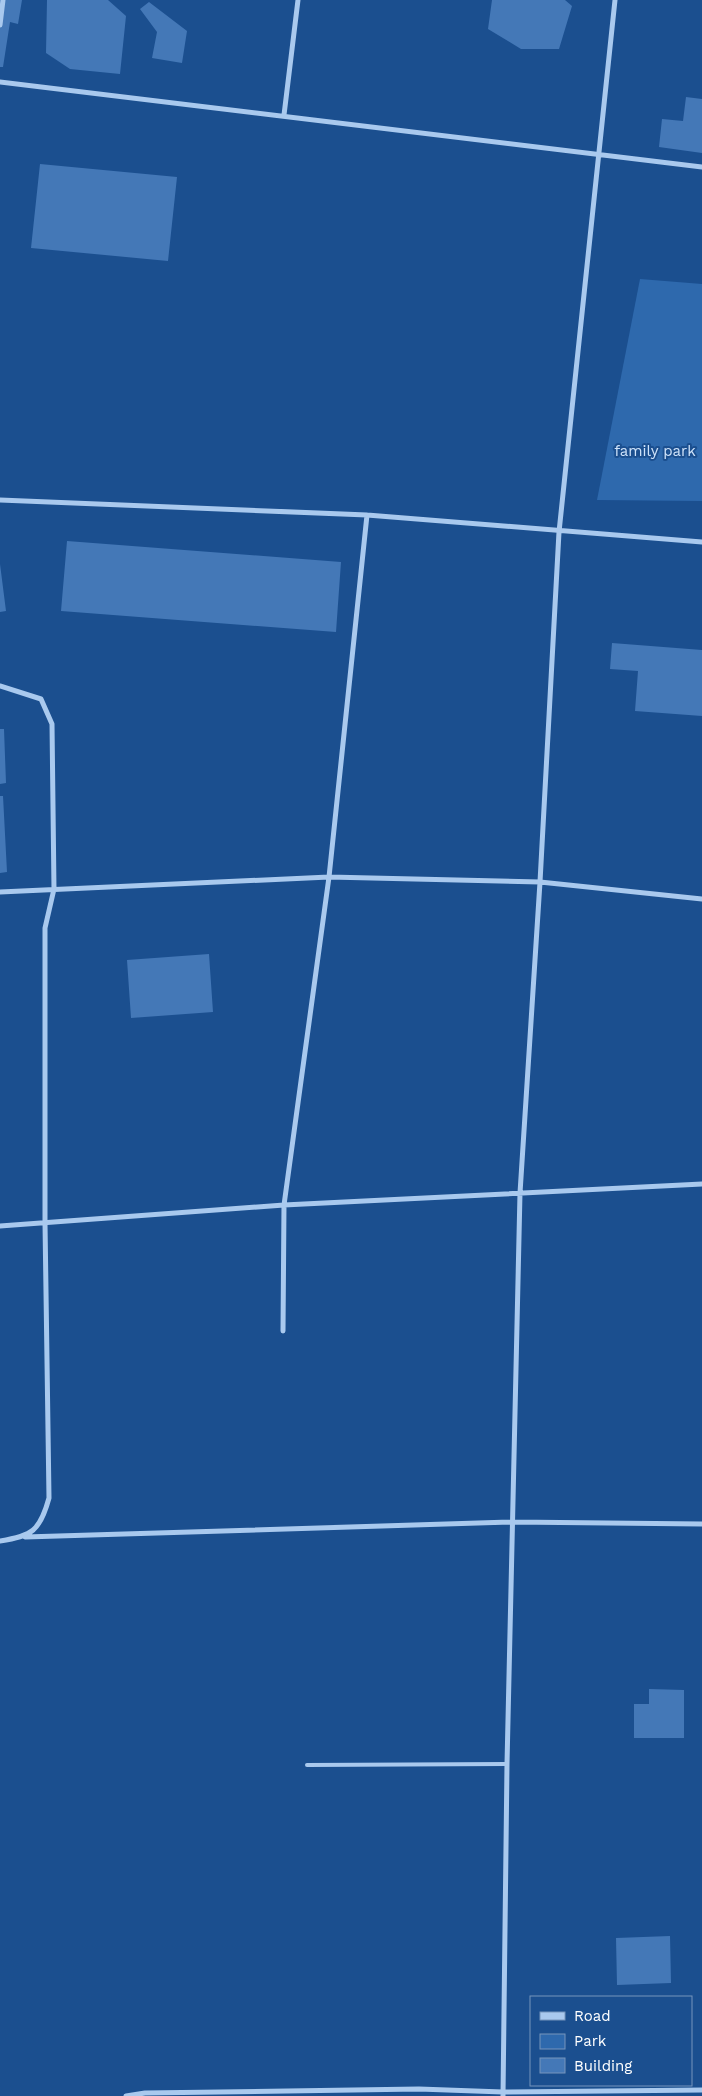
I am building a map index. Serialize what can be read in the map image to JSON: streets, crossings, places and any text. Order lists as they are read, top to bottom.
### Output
{
  "parks": ["family park"],
  "legend": ["Road", "Park", "Building"]
}
